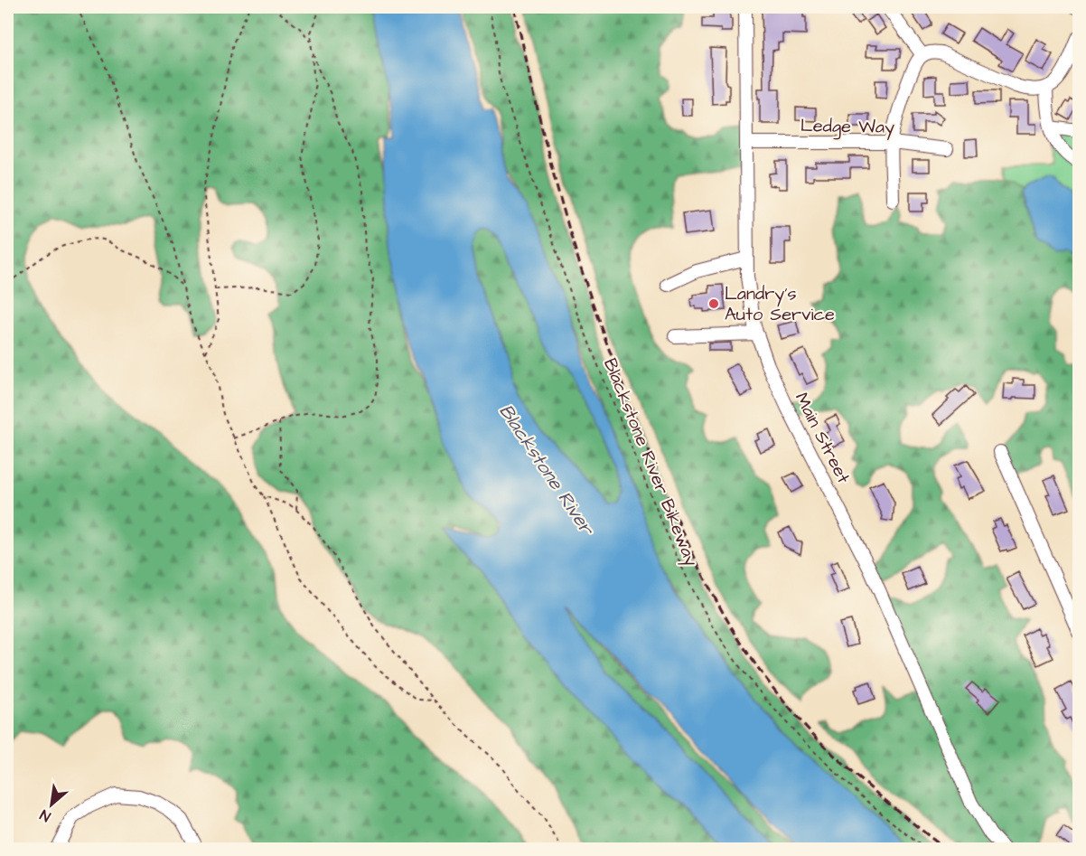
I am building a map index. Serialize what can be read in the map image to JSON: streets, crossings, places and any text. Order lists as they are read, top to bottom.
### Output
{
  "streets": {
    "street": ["Ledge Way", "Main Street"],
    "path": ["Blackstone River Bikeway"]
  },
  "crossings": [
    ["Ledge Way", "Main Street"]
  ],
  "water": ["Blackstone River"],
  "places": ["Landry's Auto Service"],
  "north": "bottom left"
}
